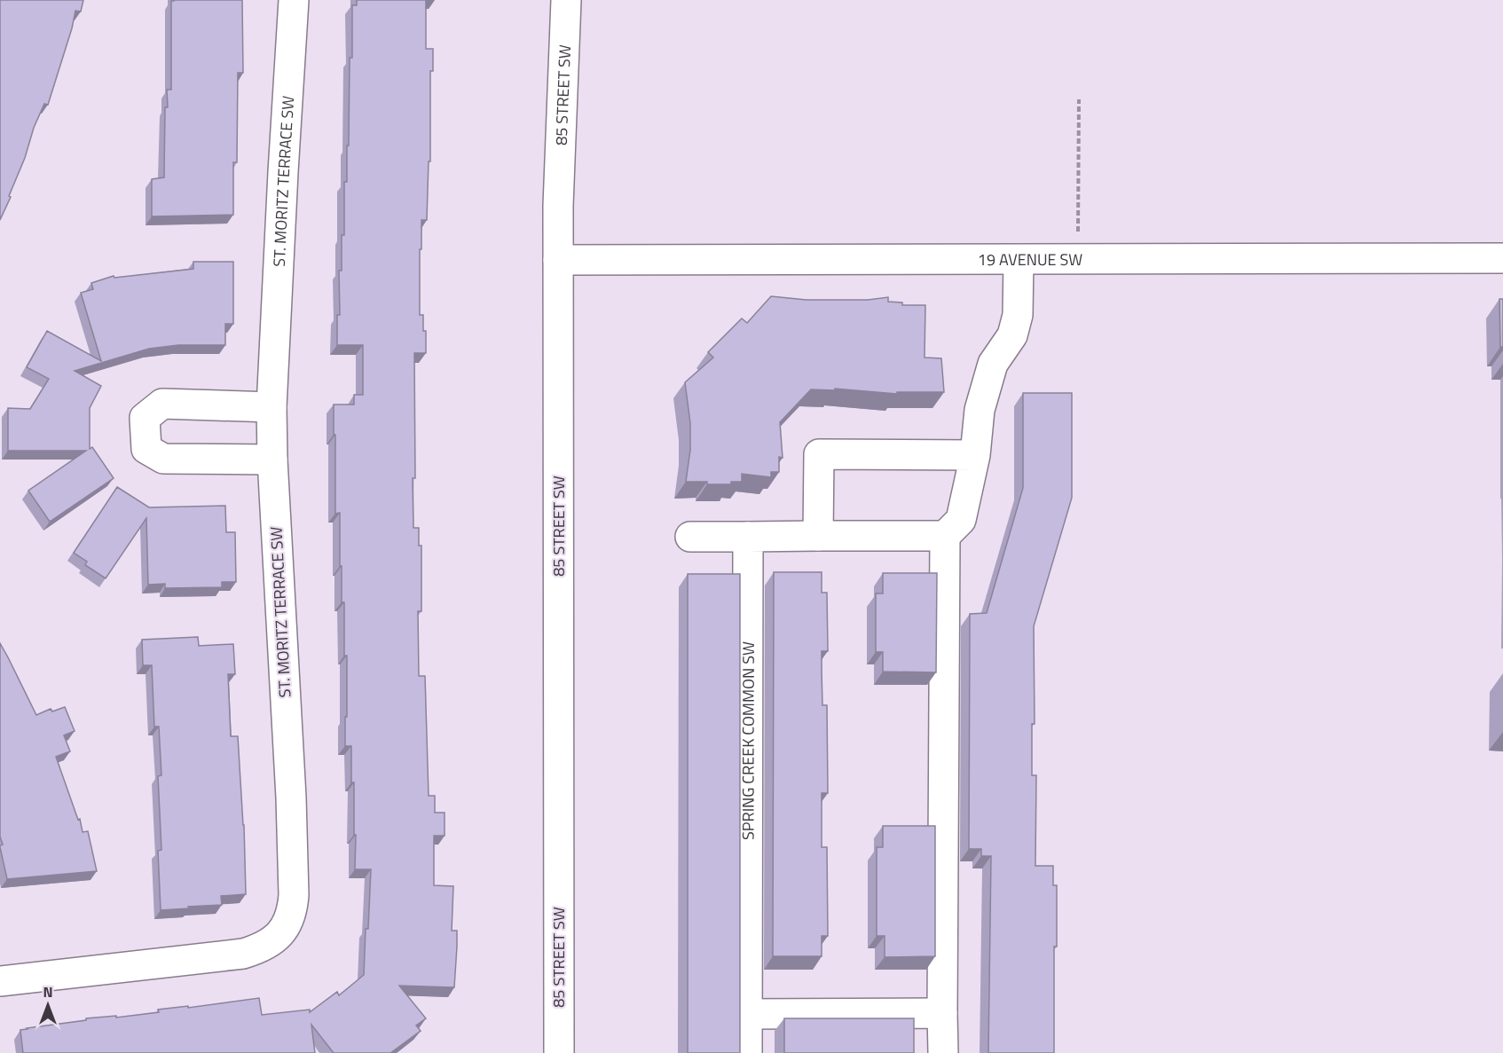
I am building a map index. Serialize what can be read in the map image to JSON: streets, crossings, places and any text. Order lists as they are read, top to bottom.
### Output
{
  "streets": {
    "street": [
      "85 STREET SW",
      "ST. MORITZ TERRACE SW",
      "19 AVENUE SW",
      "SPRING CREEK COMMON SW"
    ]
  },
  "crossings": [
    ["85 STREET SW", "19 AVENUE SW"]
  ],
  "north": "top"
}
